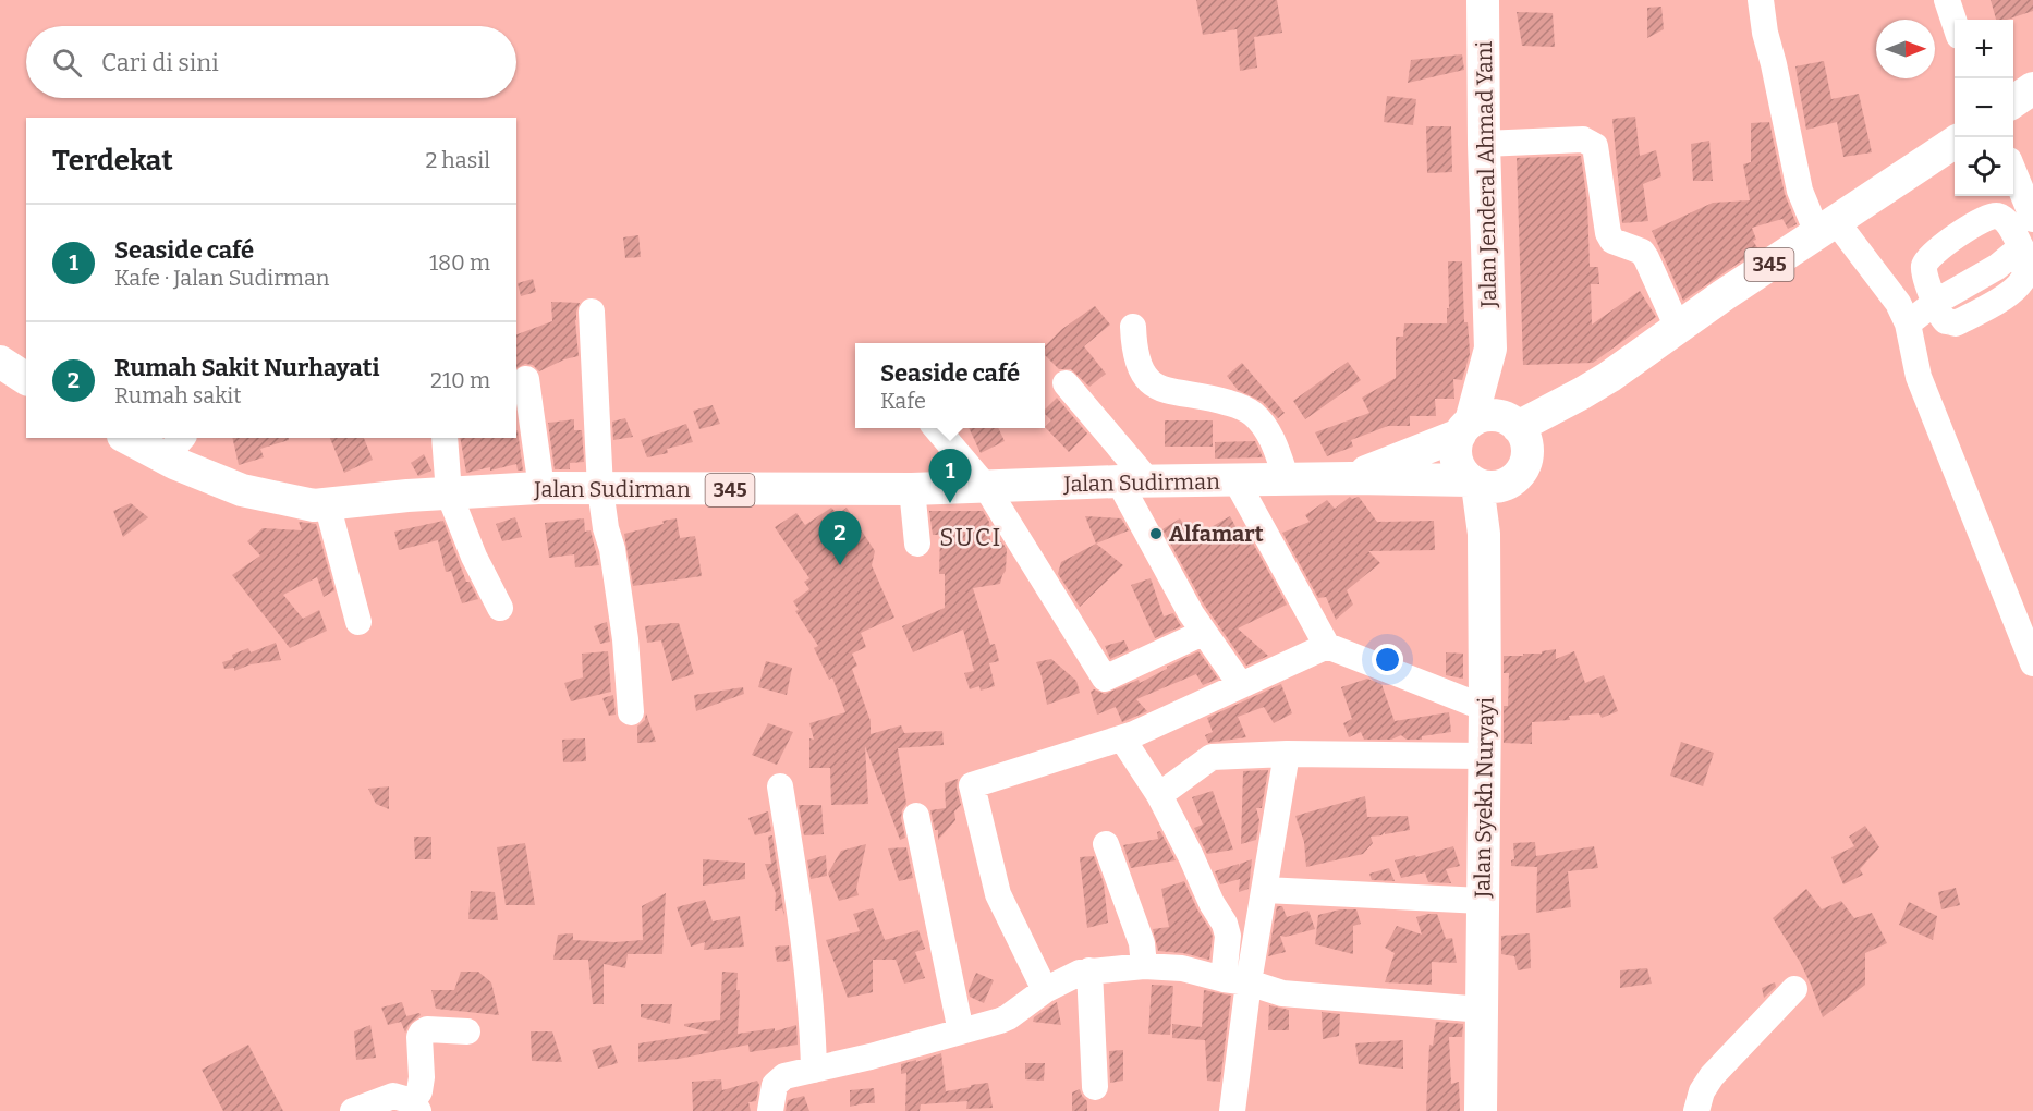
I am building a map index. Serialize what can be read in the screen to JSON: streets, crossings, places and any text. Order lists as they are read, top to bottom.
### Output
{
  "streets": {
    "main road": [
      "Jalan Jenderal Ahmad Yani",
      "345",
      "Jalan Sudirman",
      "Jalan Syekh Nuryayi"
    ]
  },
  "crossings": [
    ["Jalan Jenderal Ahmad Yani", "345"],
    ["Jalan Jenderal Ahmad Yani", "Jalan Sudirman"],
    ["Jalan Jenderal Ahmad Yani", "Jalan Syekh Nuryayi"],
    ["345", "Jalan Sudirman"],
    ["345", "Jalan Syekh Nuryayi"],
    ["Jalan Sudirman", "Jalan Syekh Nuryayi"]
  ],
  "districts": ["SUCI"],
  "places": ["Alfamart"],
  "north": "right",
  "page": {
    "map_buttons": ["+", "−"],
    "search": "Cari di sini",
    "heading": ["Terdekat", "2 hasil"],
    "list": [
      {
        "mark": "1",
        "name": "Seaside café",
        "note": "Kafe · Jalan Sudirman",
        "value": "180 m"
      },
      {
        "mark": "2",
        "name": "Rumah Sakit Nurhayati",
        "note": "Rumah sakit",
        "value": "210 m"
      }
    ],
    "popup": ["Seaside café", "Kafe"],
    "pins": ["1", "2"]
  }
}
